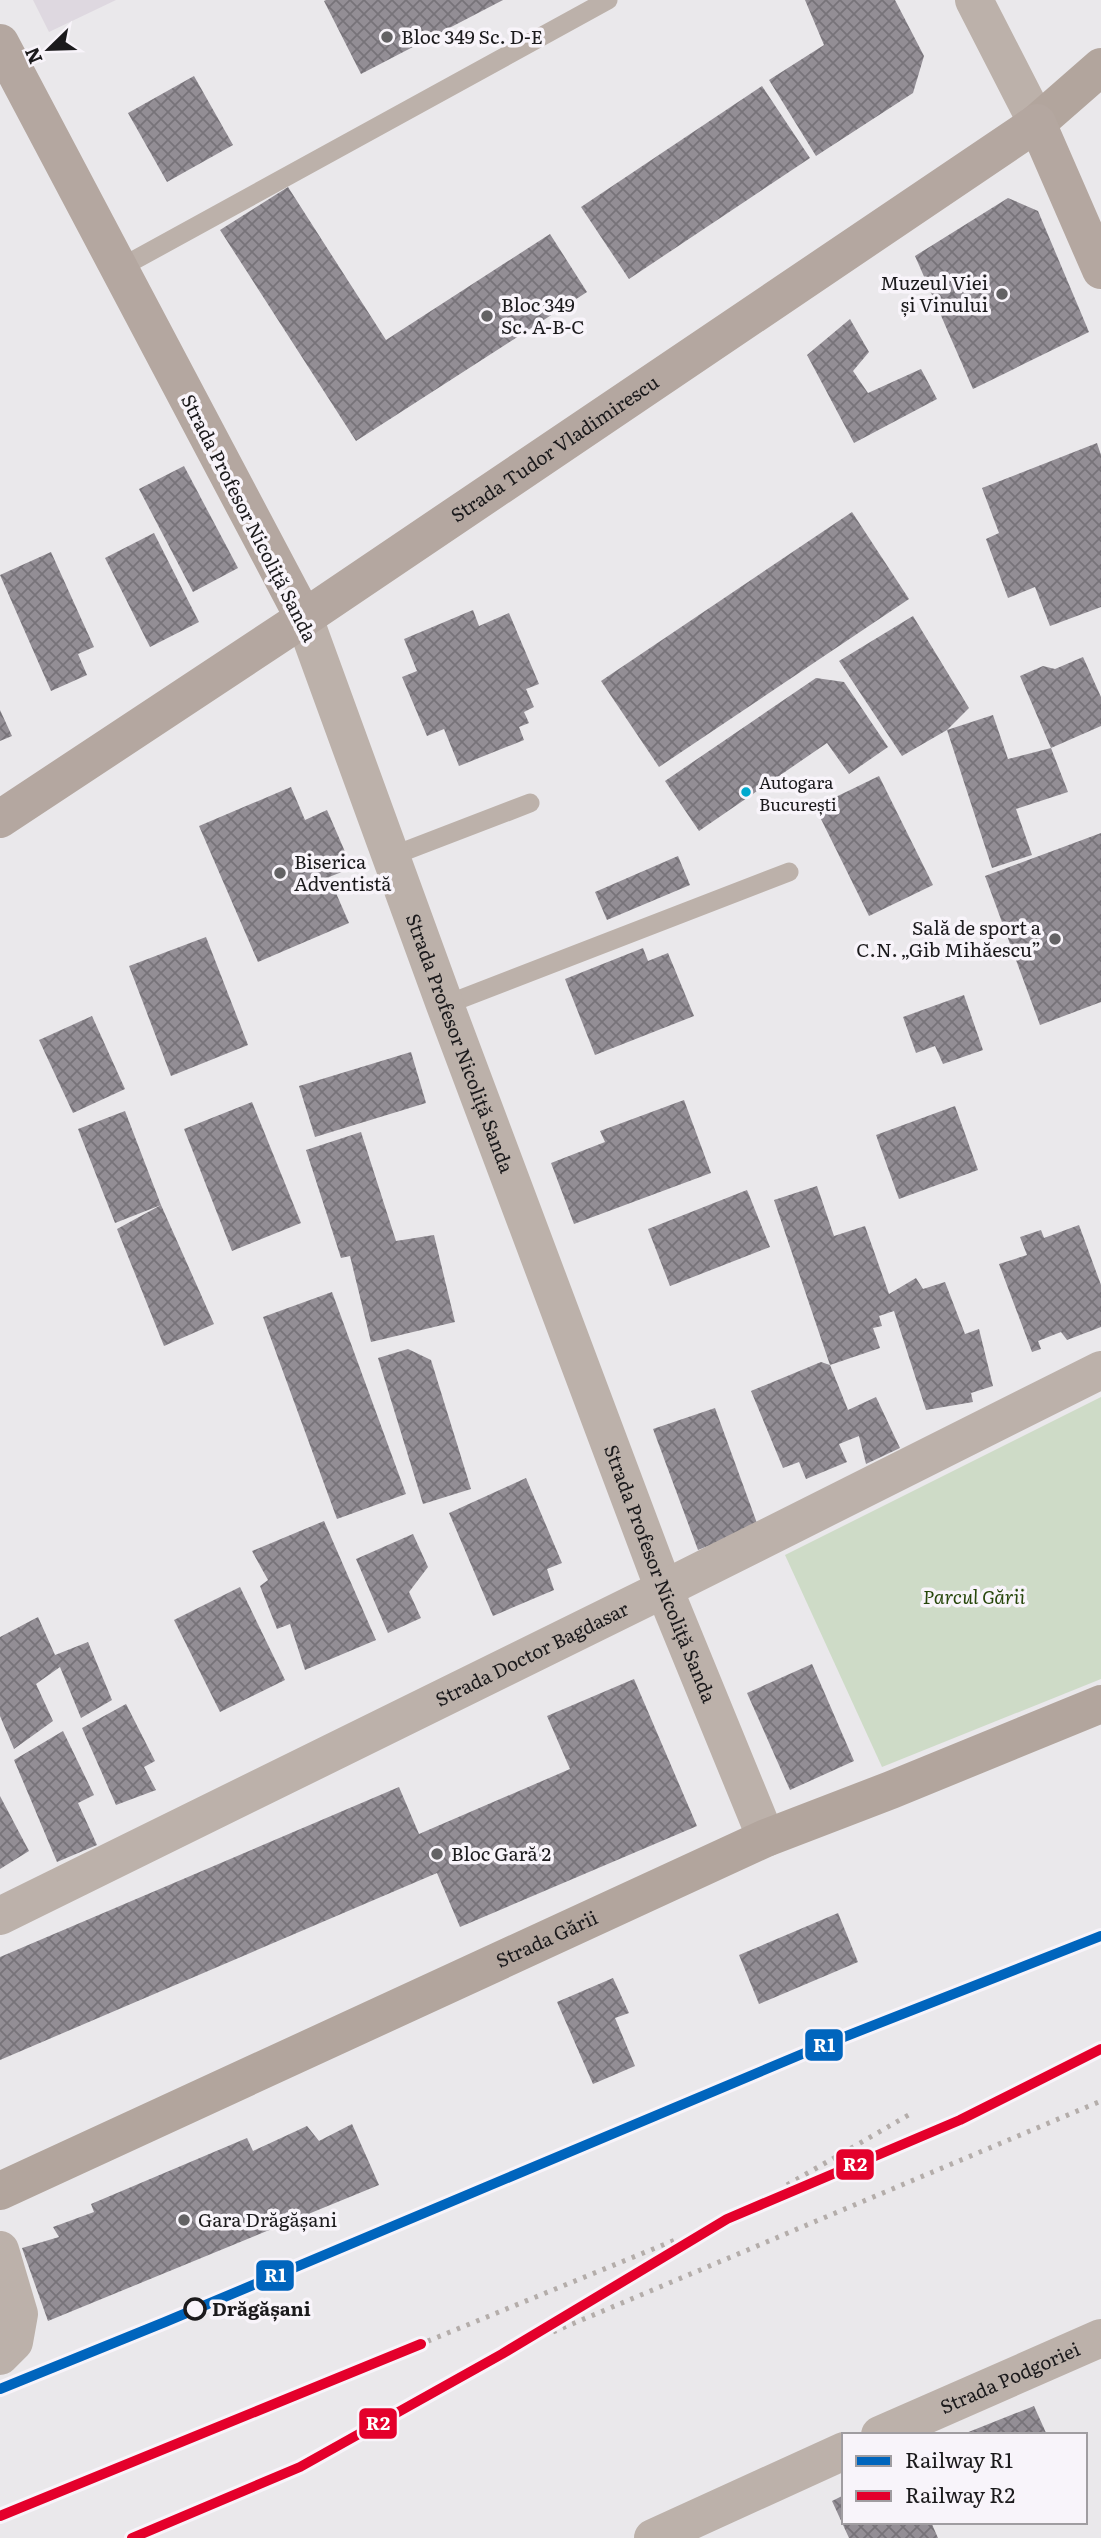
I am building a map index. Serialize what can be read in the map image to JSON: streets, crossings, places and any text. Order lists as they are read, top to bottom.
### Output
{
  "streets": {
    "main road": ["Strada Tudor Vladimirescu", "Strada Profesor Nicoliță Sanda"],
    "street": ["Strada Doctor Bagdasar", "Strada Gării", "Strada Podgoriei"]
  },
  "crossings": [
    ["Strada Tudor Vladimirescu", "Strada Profesor Nicoliță Sanda"],
    ["Strada Profesor Nicoliță Sanda", "Strada Doctor Bagdasar"],
    ["Strada Profesor Nicoliță Sanda", "Strada Gării"]
  ],
  "parks": ["Parcul Gării"],
  "places": [
    "Bloc 349 Sc. D-E",
    "Muzeul Viei și Vinului",
    "Bloc 349 Sc. A-B-C",
    "Autogara București",
    "Biserica Adventistă",
    "Sală de sport a C.N. „Gib Mihăescu”",
    "Bloc Gară 2",
    "Gara Drăgășani",
    "Drăgășani"
  ],
  "lines": ["rail line R1", "rail line R2"],
  "legend": ["Railway R1", "Railway R2"],
  "north": "bottom left"
}
